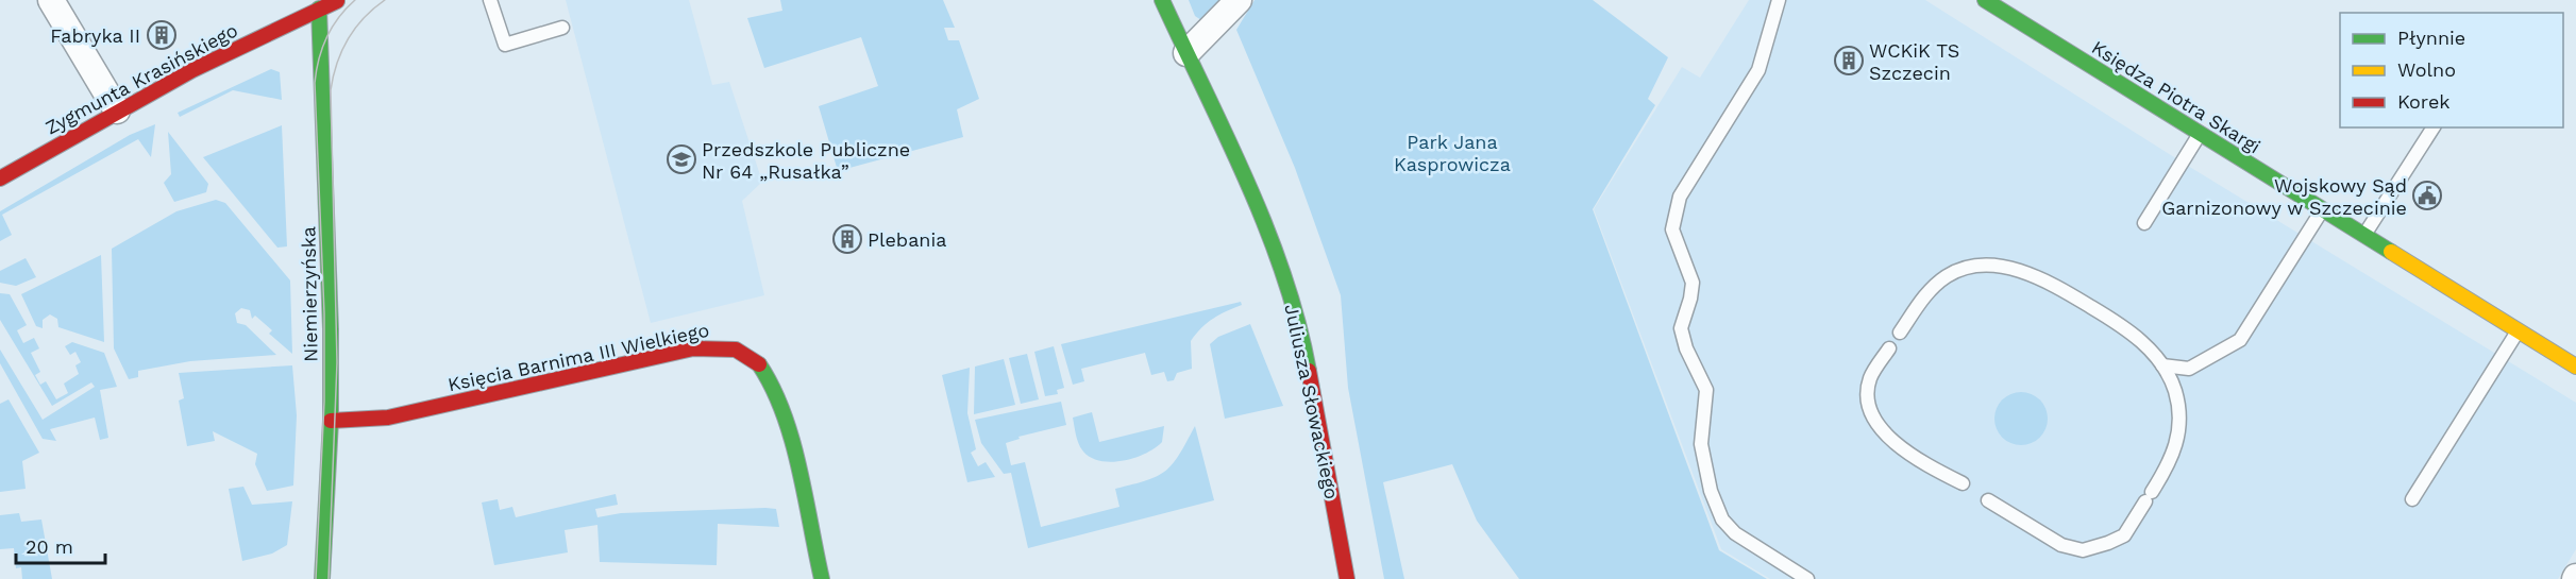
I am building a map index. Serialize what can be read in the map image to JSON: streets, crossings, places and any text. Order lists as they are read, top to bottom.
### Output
{
  "streets": {
    "street": [
      "Zygmunta Krasińskiego",
      "Księdza Piotra Skargi",
      "Niemierzyńska",
      "Księcia Barnima III Wielkiego",
      "Juliusza Słowackiego"
    ]
  },
  "crossings": [
    ["Zygmunta Krasińskiego", "Niemierzyńska"],
    ["Niemierzyńska", "Księcia Barnima III Wielkiego"]
  ],
  "parks": ["Park Jana Kasprowicza"],
  "places": {
    "building": ["Fabryka II", "WCKiK TS Szczecin", "Plebania"],
    "school or university": ["Przedszkole Publiczne Nr 64 „Rusałka”"],
    "public building": ["Wojskowy Sąd Garnizonowy w Szczecinie"]
  },
  "legend": ["Płynnie", "Wolno", "Korek"],
  "scale_bar": "20 m"
}
